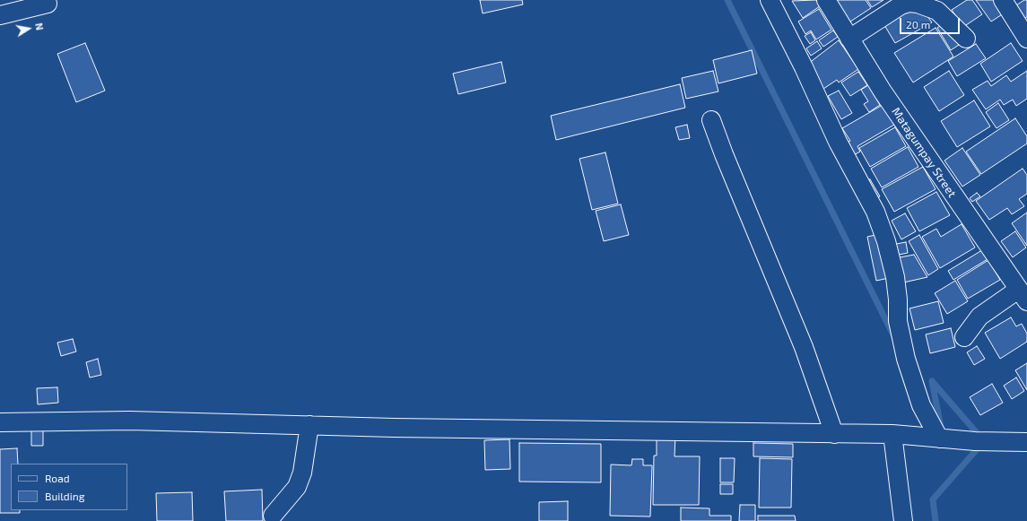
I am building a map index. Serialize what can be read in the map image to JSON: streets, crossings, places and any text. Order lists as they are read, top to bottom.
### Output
{
  "streets": {
    "street": ["Matagumpay Street"]
  },
  "legend": ["Road", "Building"],
  "scale_bar": "20 m",
  "north": "right"
}
